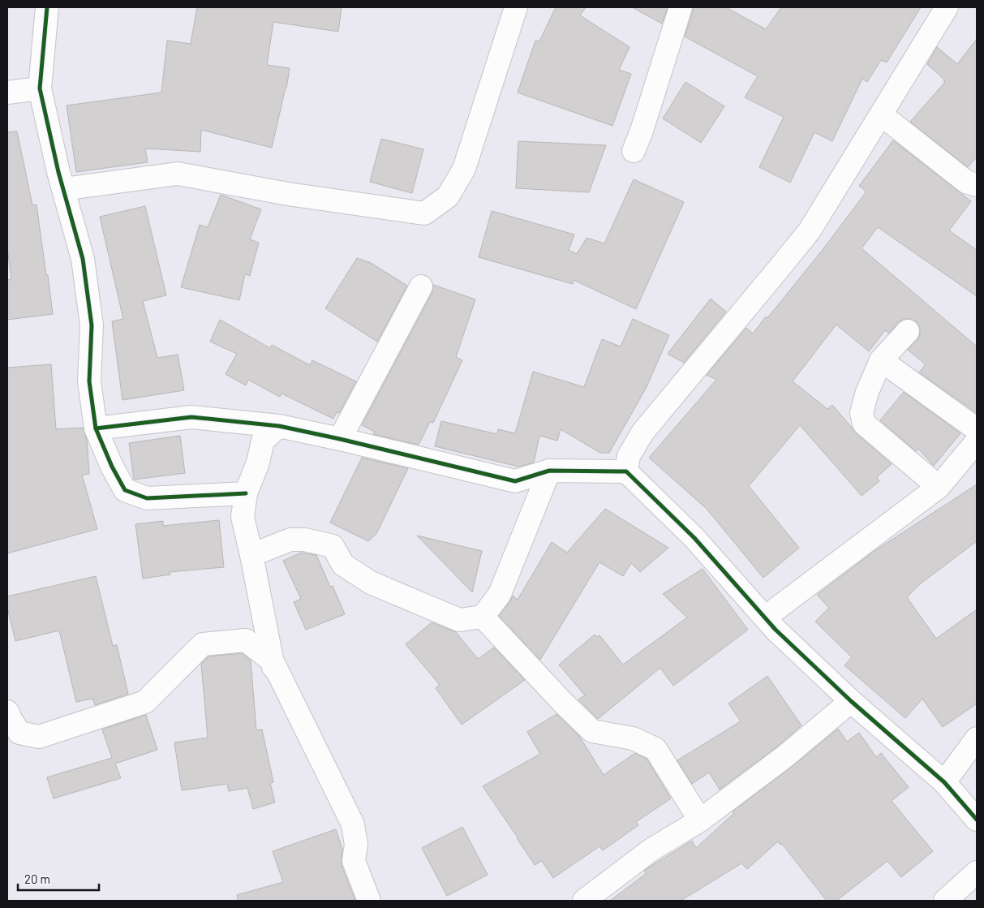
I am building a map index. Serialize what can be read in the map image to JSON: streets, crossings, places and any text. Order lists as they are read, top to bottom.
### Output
{
  "scale_bar": "20 m"
}
